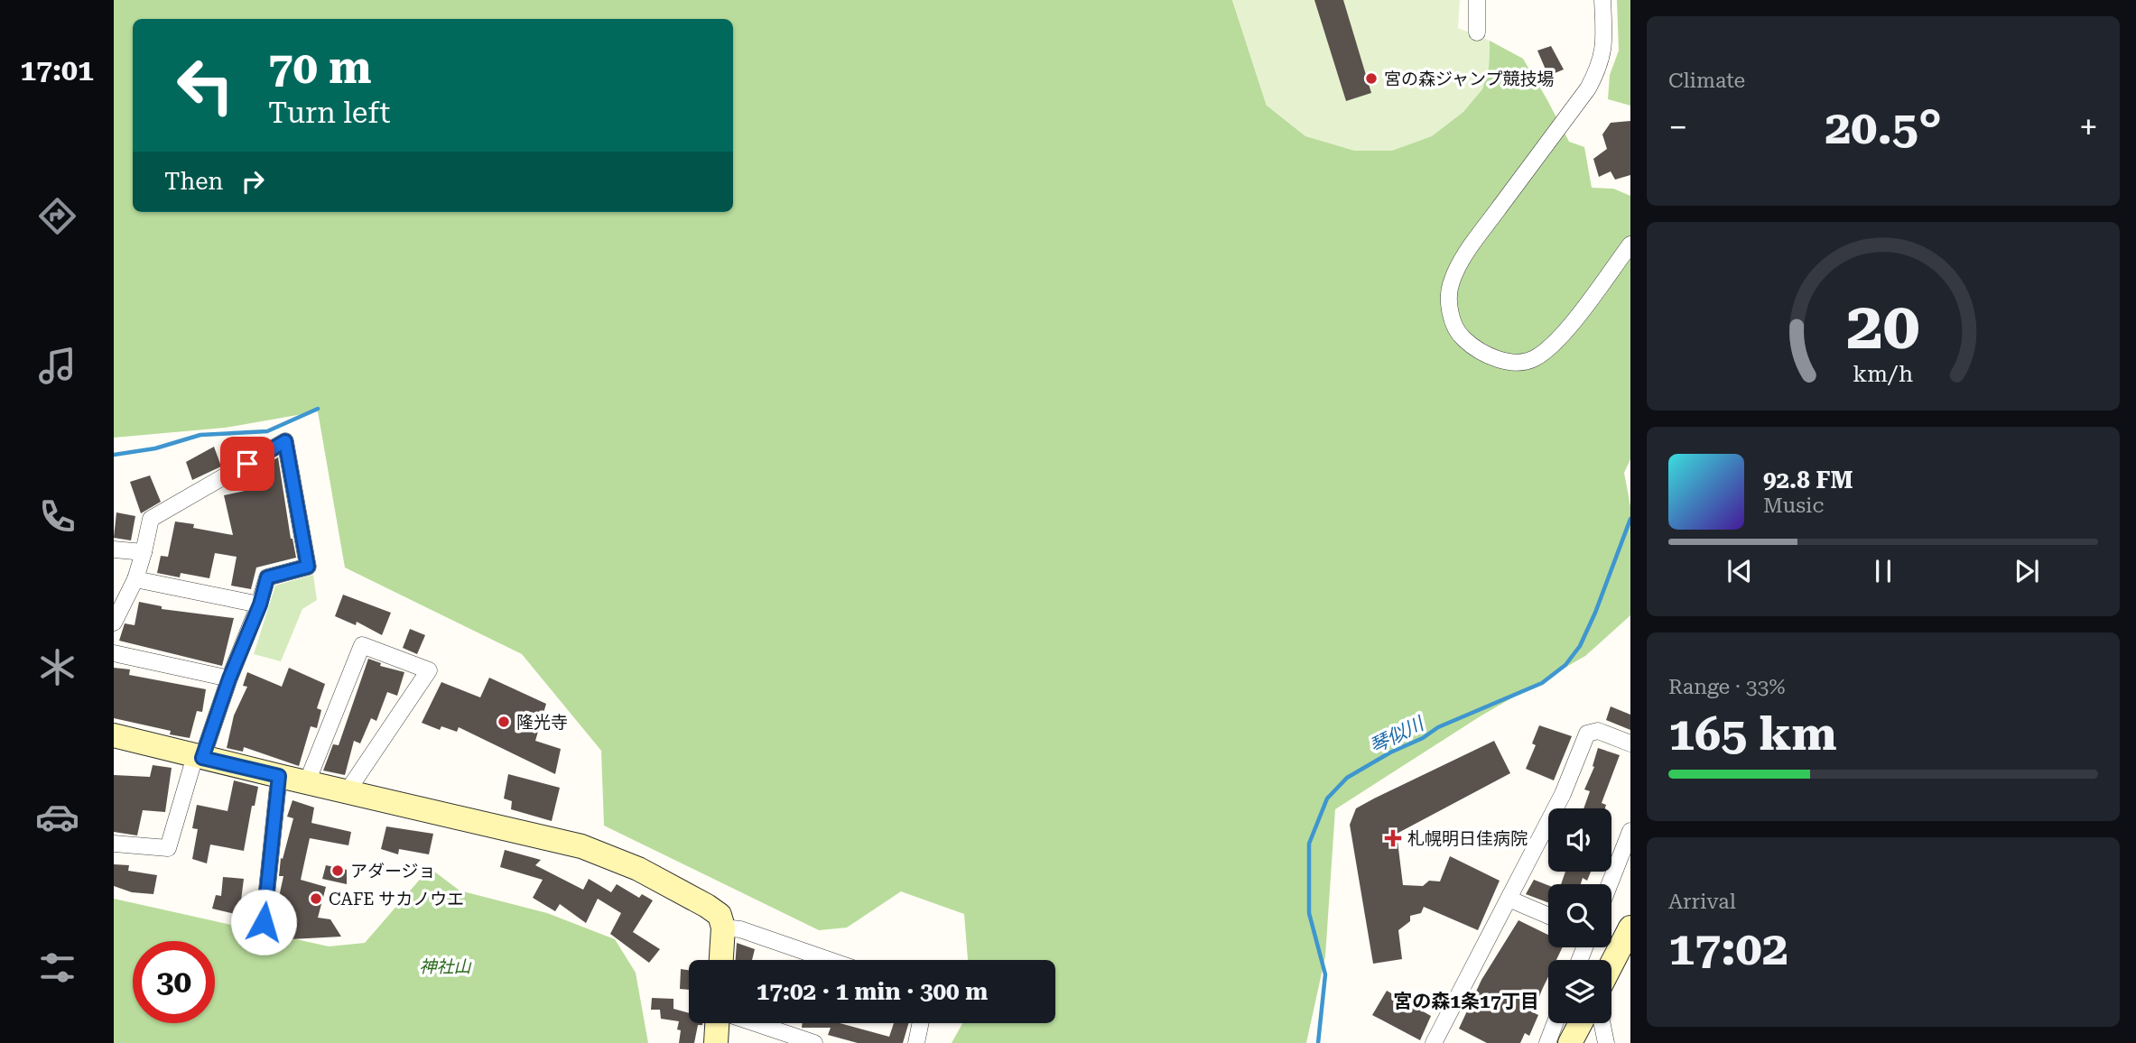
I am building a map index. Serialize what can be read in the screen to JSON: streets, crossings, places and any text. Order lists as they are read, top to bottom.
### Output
{
  "districts": ["宮の森1条17丁目"],
  "water": ["琴似川"],
  "parks": ["神社山"],
  "places": {
    "other": [
      "宮の森ジャンプ競技場",
      "隆光寺",
      "アダージョ",
      "CAFE サカノウエ"
    ],
    "health": ["札幌明日佳病院"]
  },
  "page": {
    "tabs": "17:01",
    "tile": [
      "Climate",
      ["Range · 33%", "165 km"],
      ["Arrival", "17:02"]
    ],
    "turn": ["70 m", "Turn left"],
    "heat": ["−", "20.5°", "+"],
    "then": "Then",
    "song": ["92.8 FM", "Music"],
    "limit": "30",
    "trip": "17:02 · 1 min · 300 m",
    "gauge": ["20", "km/h"]
  }
}
